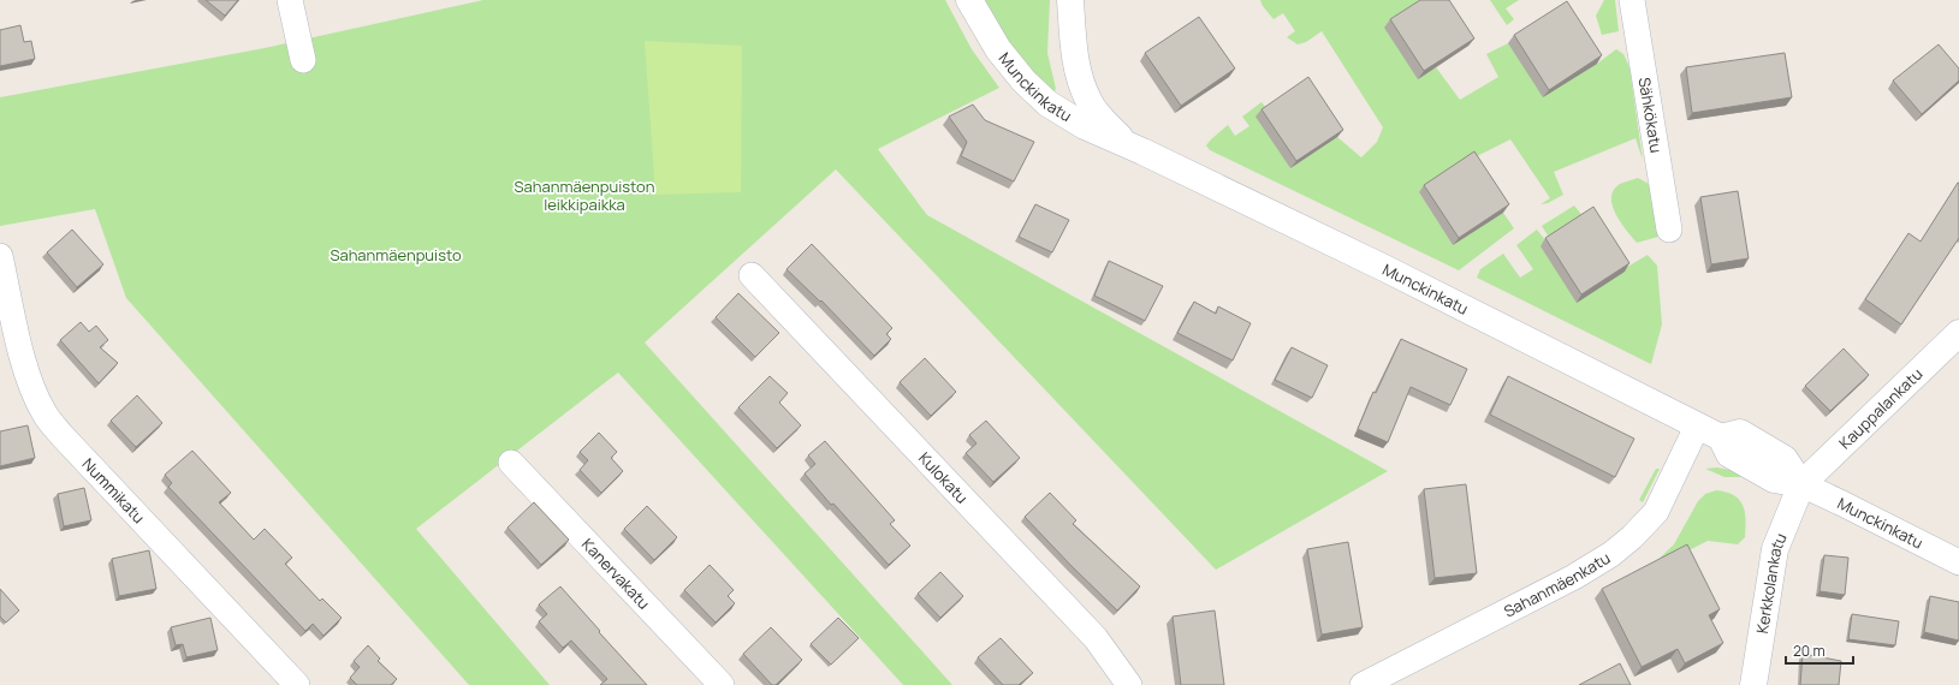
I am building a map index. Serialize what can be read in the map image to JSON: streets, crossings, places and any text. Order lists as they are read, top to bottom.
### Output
{
  "streets": {
    "main road": ["Munckinkatu", "Kauppalankatu", "Kerkkolankatu"],
    "street": [
      "Sähkökatu",
      "Kulokatu",
      "Nummikatu",
      "Kanervakatu",
      "Sahanmäenkatu"
    ]
  },
  "crossings": [
    ["Munckinkatu", "Kauppalankatu"],
    ["Munckinkatu", "Sahanmäenkatu"],
    ["Munckinkatu", "Kerkkolankatu"],
    ["Kauppalankatu", "Kerkkolankatu"]
  ],
  "parks": ["Sahanmäenpuiston leikkipaikka", "Sahanmäenpuisto"],
  "scale_bar": "20 m"
}
